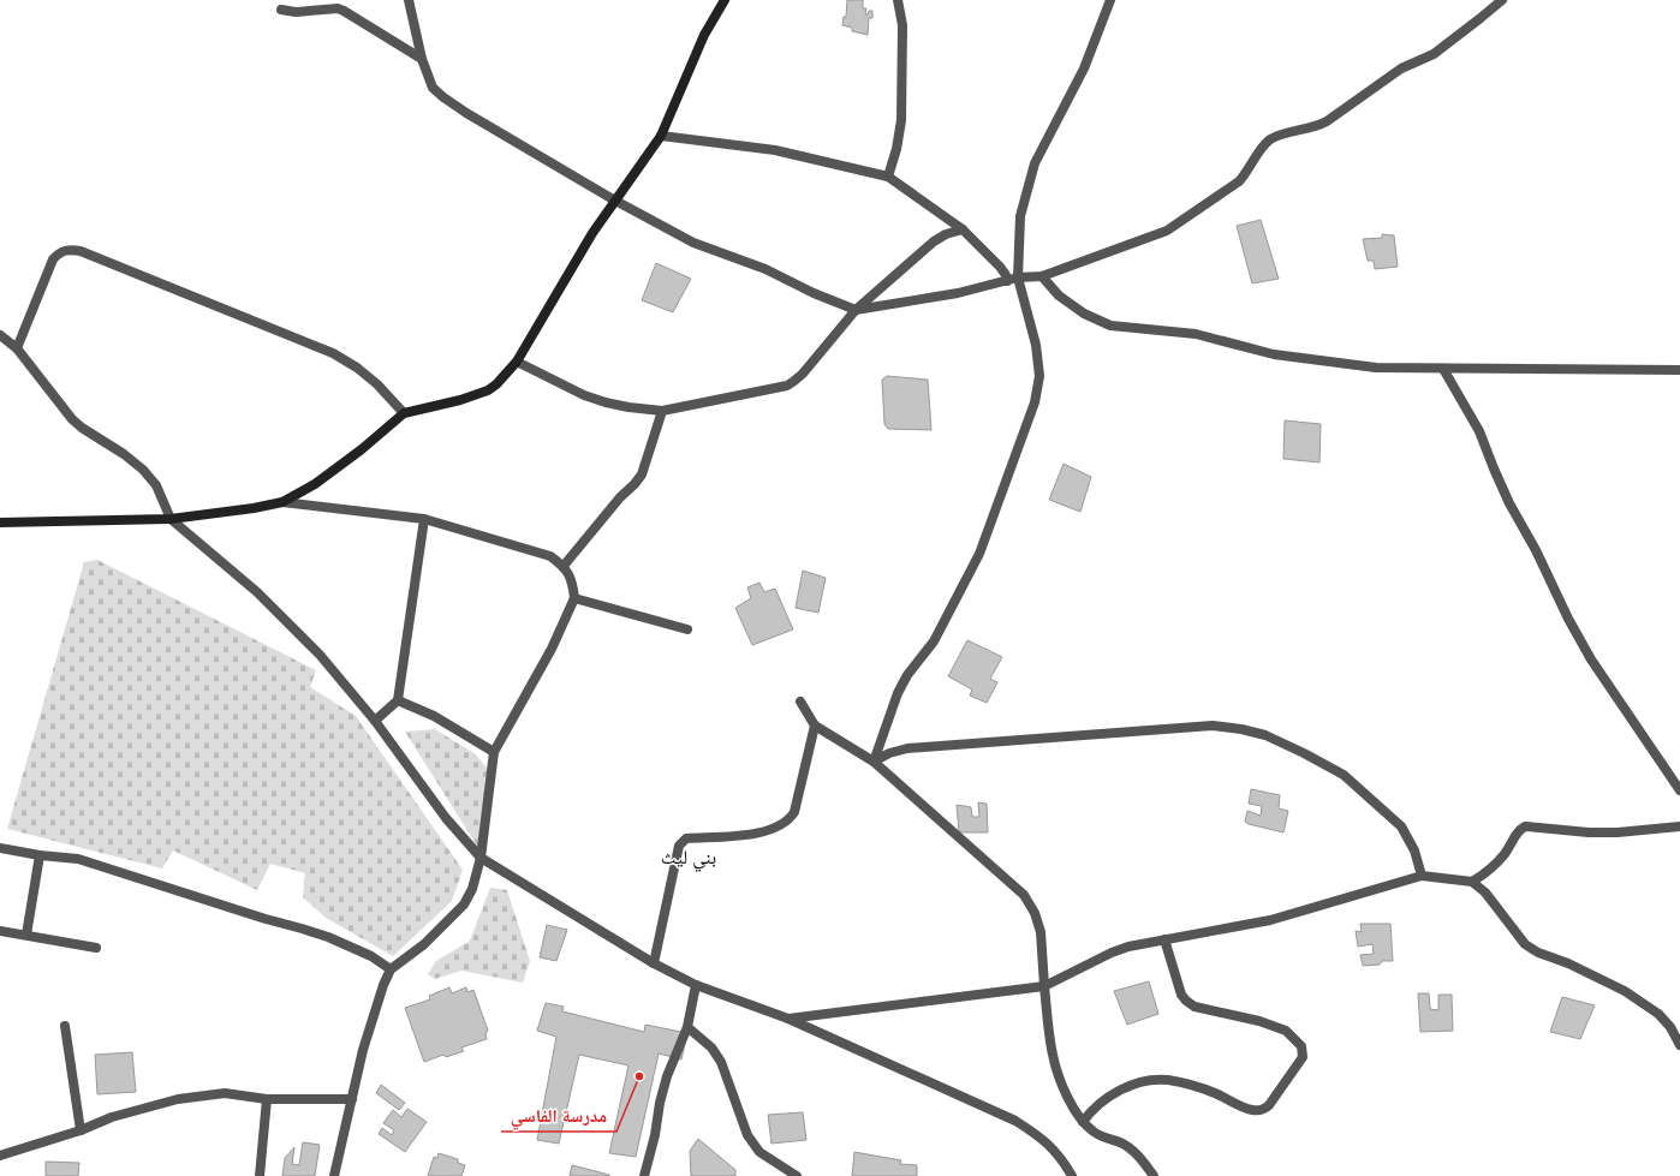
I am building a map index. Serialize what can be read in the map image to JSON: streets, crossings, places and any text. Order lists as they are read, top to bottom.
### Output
{
  "districts": ["بني ليث"],
  "places": ["مدرسة الفاسي"]
}
